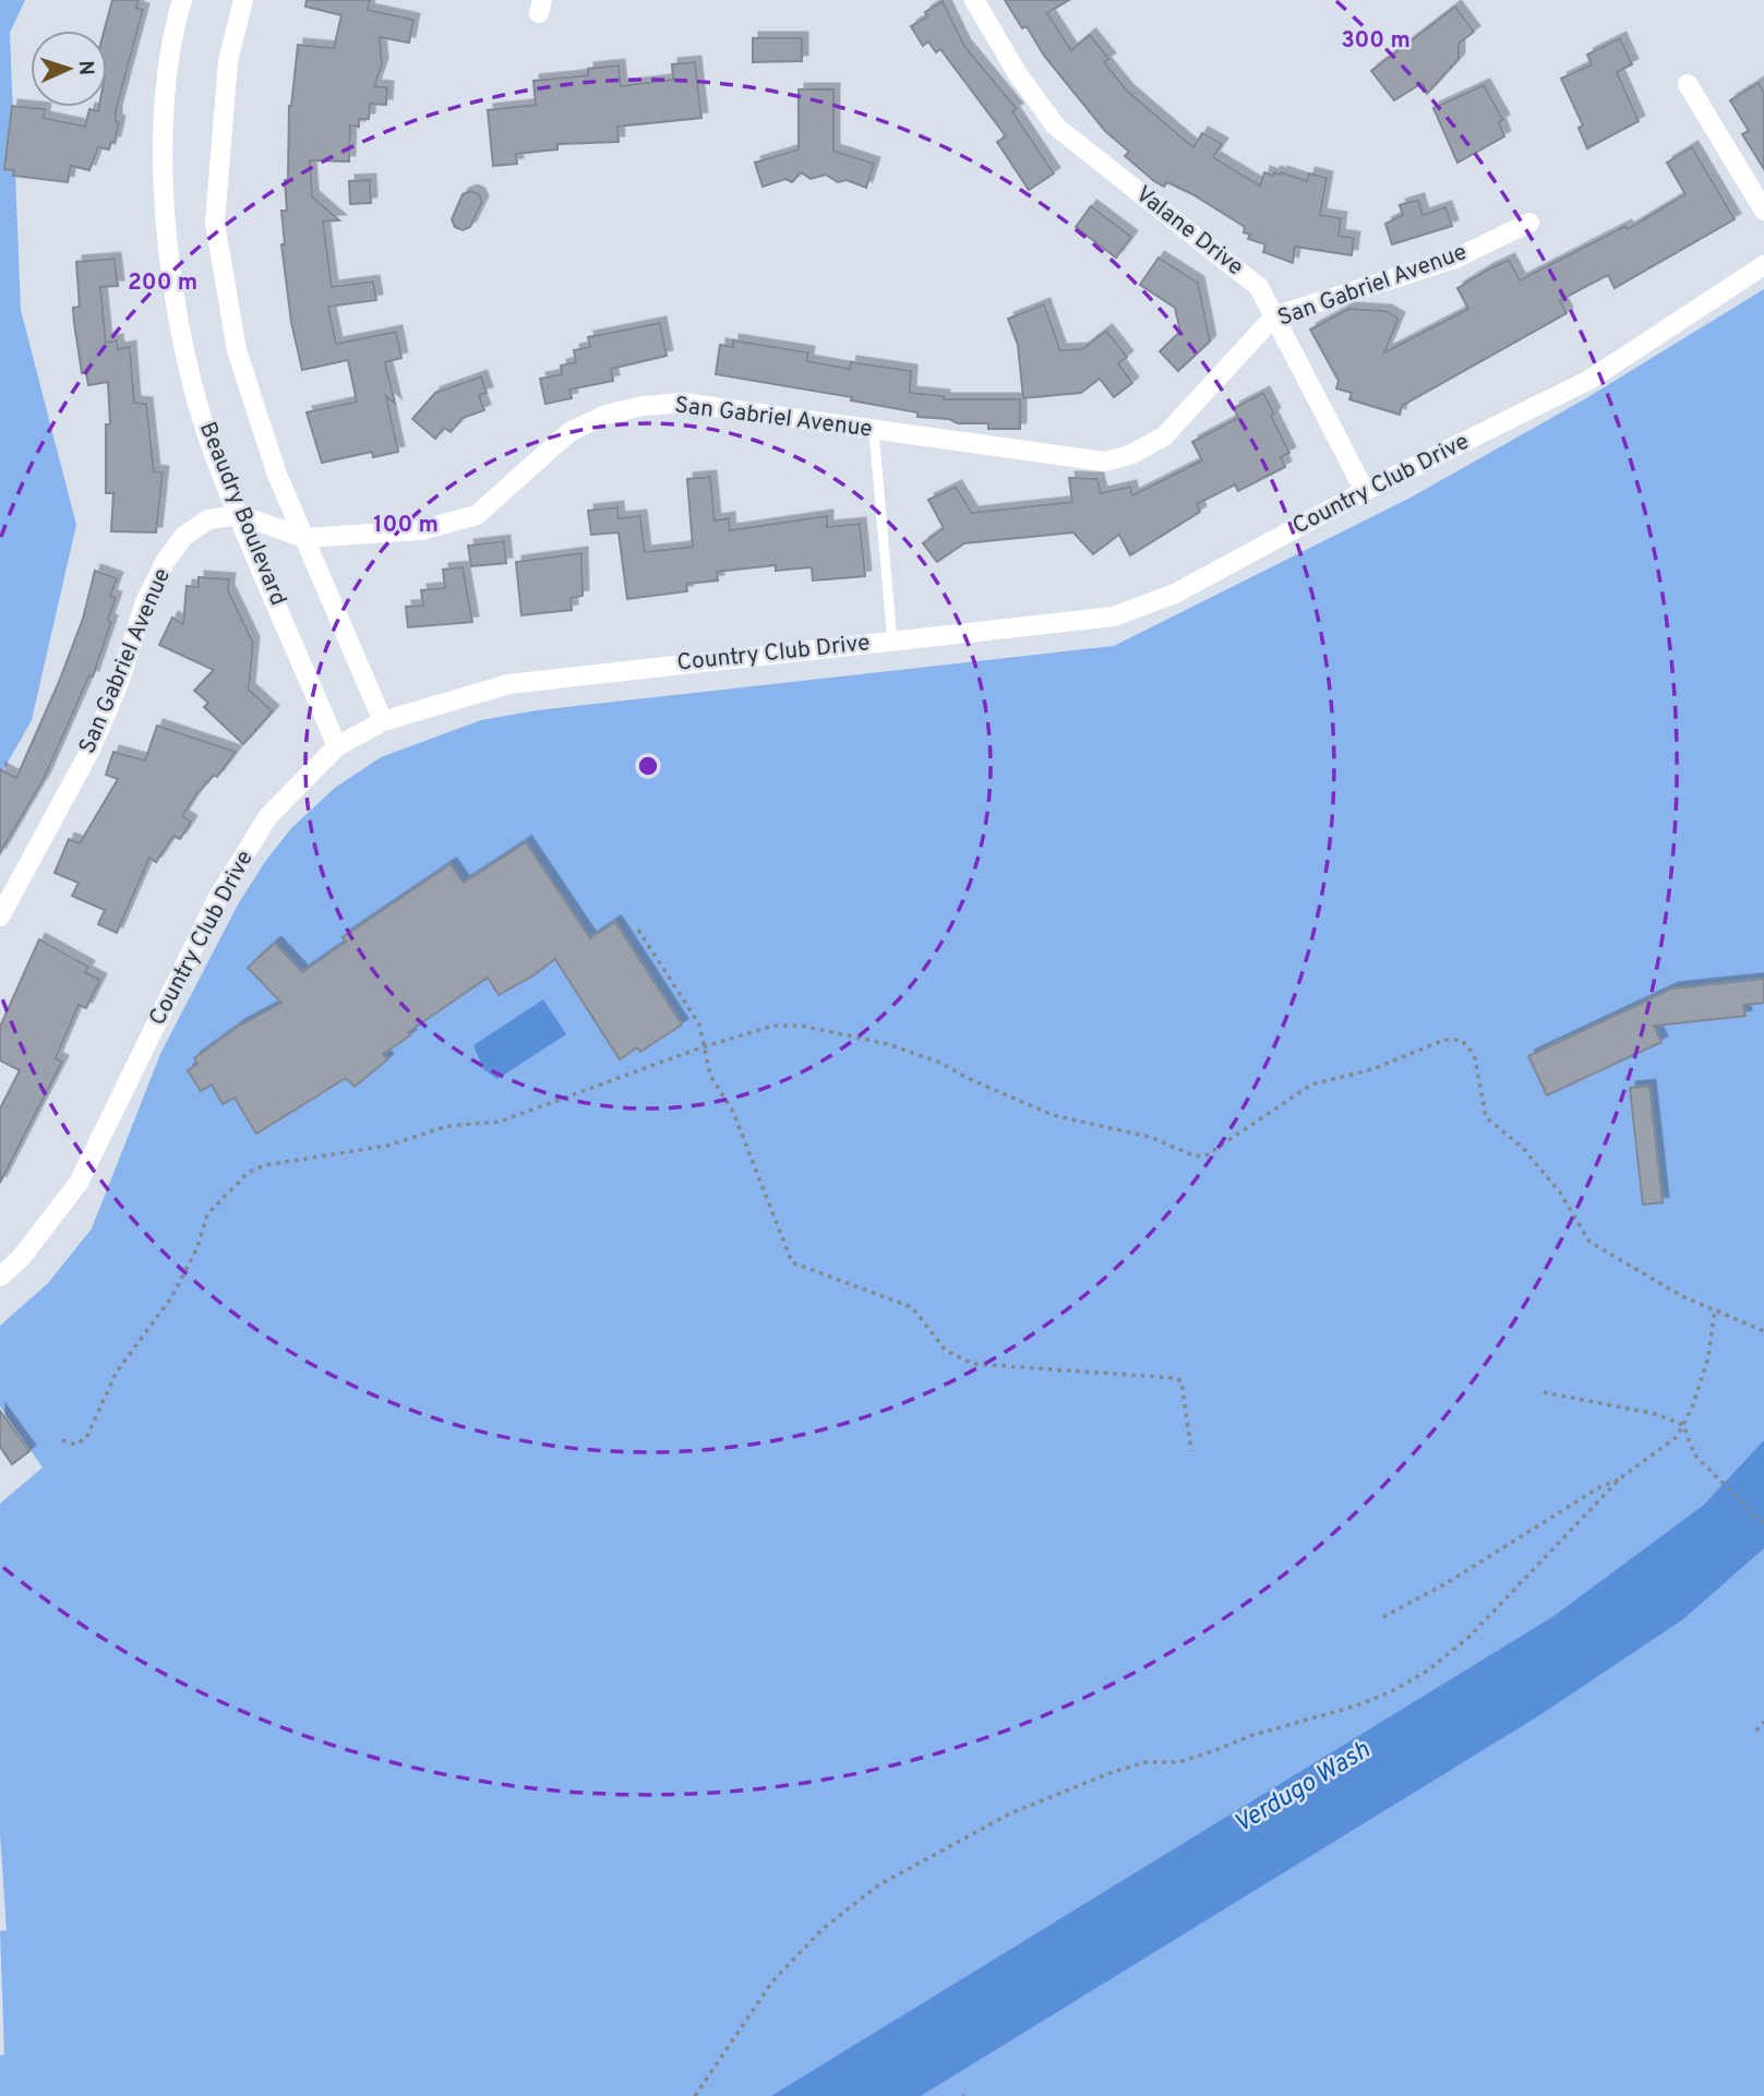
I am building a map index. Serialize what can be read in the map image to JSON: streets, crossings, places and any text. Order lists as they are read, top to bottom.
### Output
{
  "streets": {
    "street": [
      "Valane Drive",
      "San Gabriel Avenue",
      "Country Club Drive",
      "Beaudry Boulevard"
    ]
  },
  "crossings": [
    ["Valane Drive", "San Gabriel Avenue"],
    ["Valane Drive", "Country Club Drive"],
    ["San Gabriel Avenue", "Beaudry Boulevard"],
    ["Country Club Drive", "Beaudry Boulevard"]
  ],
  "water": ["Verdugo Wash"],
  "north": "right",
  "rings": ["300 m", "200 m", "100 m"]
}
